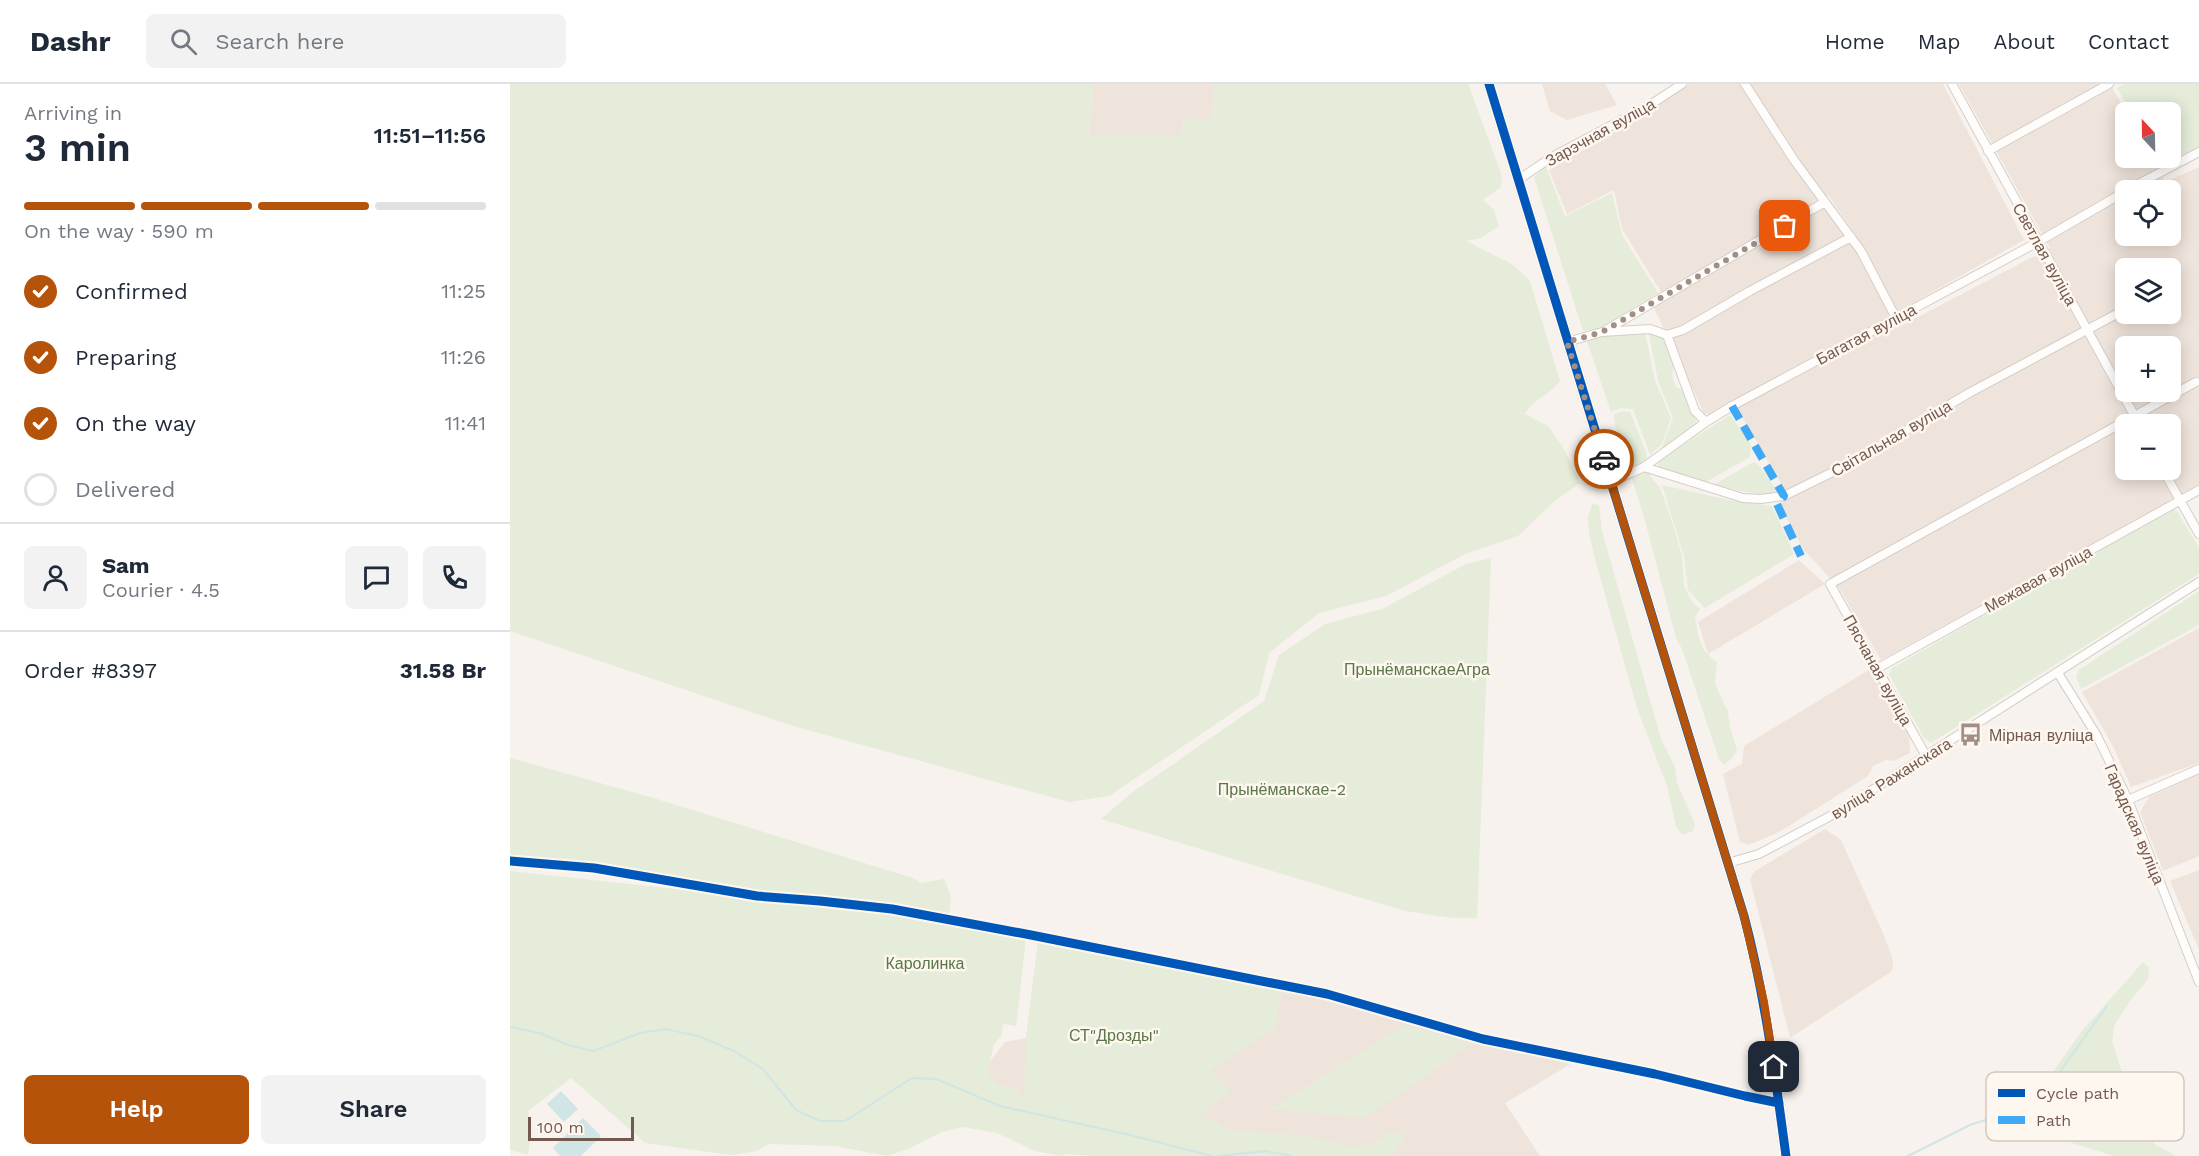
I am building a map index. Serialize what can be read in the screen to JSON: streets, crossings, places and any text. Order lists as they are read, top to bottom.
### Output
{
  "streets": {
    "street": [
      "Зарэчная вуліца",
      "Светлая вуліца",
      "Багатая вуліца",
      "Світальная вуліца",
      "Межавая вуліца",
      "Пясчаная вуліца",
      "вуліца Ражанскага",
      "Гарадская вуліца"
    ]
  },
  "crossings": [
    ["Светлая вуліца", "Багатая вуліца"],
    ["Светлая вуліца", "Світальная вуліца"],
    ["Багатая вуліца", "Світальная вуліца"],
    ["Межавая вуліца", "Пясчаная вуліца"],
    ["Пясчаная вуліца", "вуліца Ражанскага"],
    ["вуліца Ражанскага", "Гарадская вуліца"]
  ],
  "parks": [
    "ПрынёманскаеАгра",
    "Прынёманскае-2",
    "Каролинка",
    "СТ\"Дрозды\""
  ],
  "places": {
    "bus stop": ["Мірная вуліца"]
  },
  "legend": ["Cycle path", "Path"],
  "scale_bar": "100 m",
  "north": "top",
  "page": {
    "header": "Dashr",
    "search": "Search here",
    "nav": [
      "Home",
      "Map",
      "About",
      "Contact"
    ],
    "heading": ["3 min", "Arriving in", "11:51–11:56"],
    "panel": [
      "Sam",
      "Courier · 4.5",
      "Order #8397",
      "31.58 Br"
    ],
    "map_buttons": ["+", "−"],
    "bar": "On the way · 590 m",
    "list": [
      ["Confirmed", "11:25"],
      ["Preparing", "11:26"],
      ["On the way", "11:41"],
      "Delivered"
    ],
    "buttons": ["Help", "Share"],
    "scale": "100 m"
  }
}
